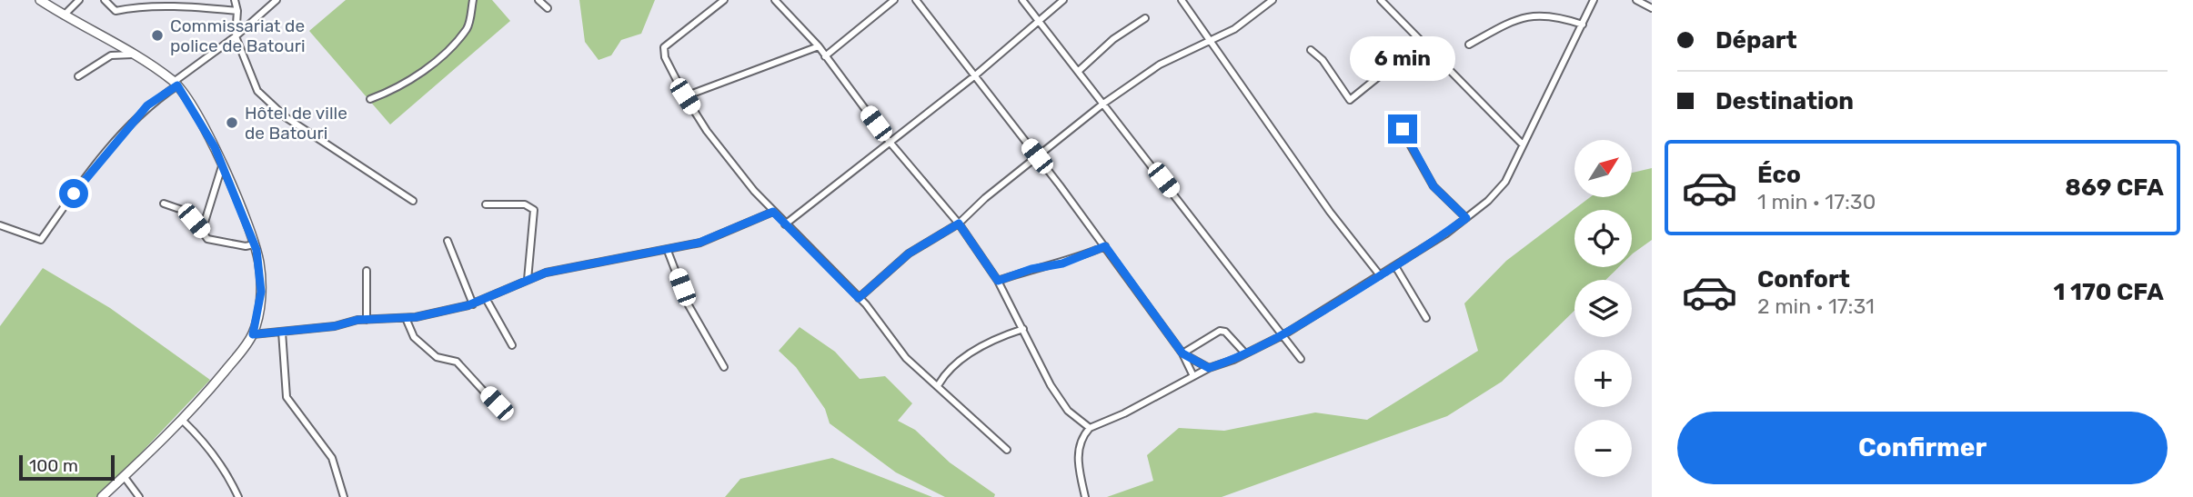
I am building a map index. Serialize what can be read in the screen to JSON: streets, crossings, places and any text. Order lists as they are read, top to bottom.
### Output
{
  "places": ["Commissariat de police de Batouri", "Hôtel de ville de Batouri"],
  "scale_bar": "100 m",
  "north": "top right",
  "page": {
    "banner": ["Départ", "Destination"],
    "bubble": "6 min",
    "map_buttons": ["+", "−"],
    "list": [
      {
        "name": "Éco",
        "note": "1 min · 17:30",
        "value": "869 CFA"
      },
      {
        "name": "Confort",
        "note": "2 min · 17:31",
        "value": "1 170 CFA"
      }
    ],
    "buttons": "Confirmer",
    "scale": "100 m"
  }
}
